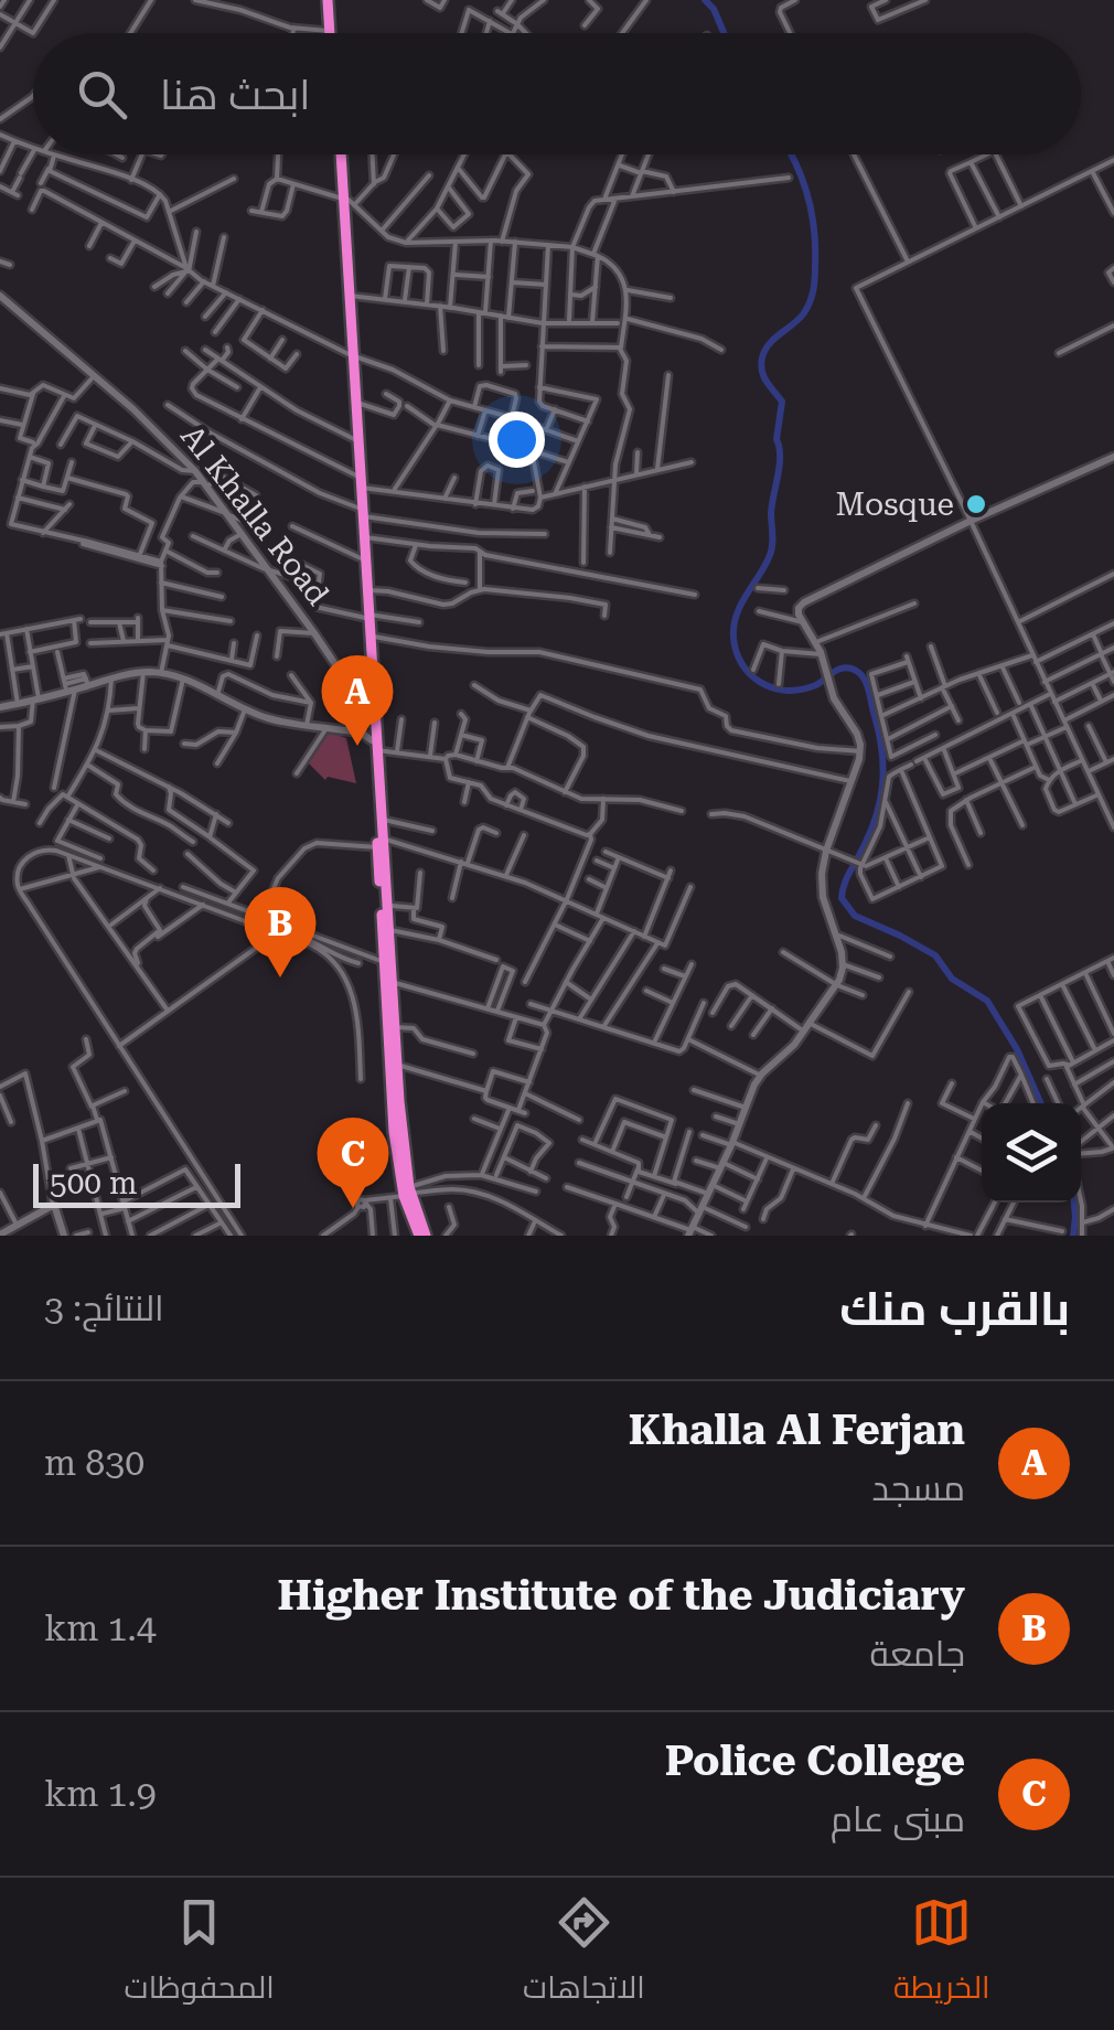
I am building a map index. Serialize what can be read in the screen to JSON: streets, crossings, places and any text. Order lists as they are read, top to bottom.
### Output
{
  "streets": {
    "street": ["Al Khalla Road"]
  },
  "places": ["Mosque"],
  "scale_bar": "500 m",
  "page": {
    "search": "ابحث هنا",
    "pins": ["A", "B", "C"],
    "scale": "500 m",
    "heading": ["بالقرب منك", "النتائج: 3"],
    "list": [
      {
        "mark": "A",
        "name": "Khalla Al Ferjan",
        "note": "مسجد",
        "value": "830 m"
      },
      {
        "mark": "B",
        "name": "Higher Institute of the Judiciary",
        "note": "جامعة",
        "value": "1.4 km"
      },
      {
        "mark": "C",
        "name": "Police College",
        "note": "مبنى عام",
        "value": "1.9 km"
      }
    ],
    "nav": ["الخريطة", "الاتجاهات", "المحفوظات"]
  }
}
